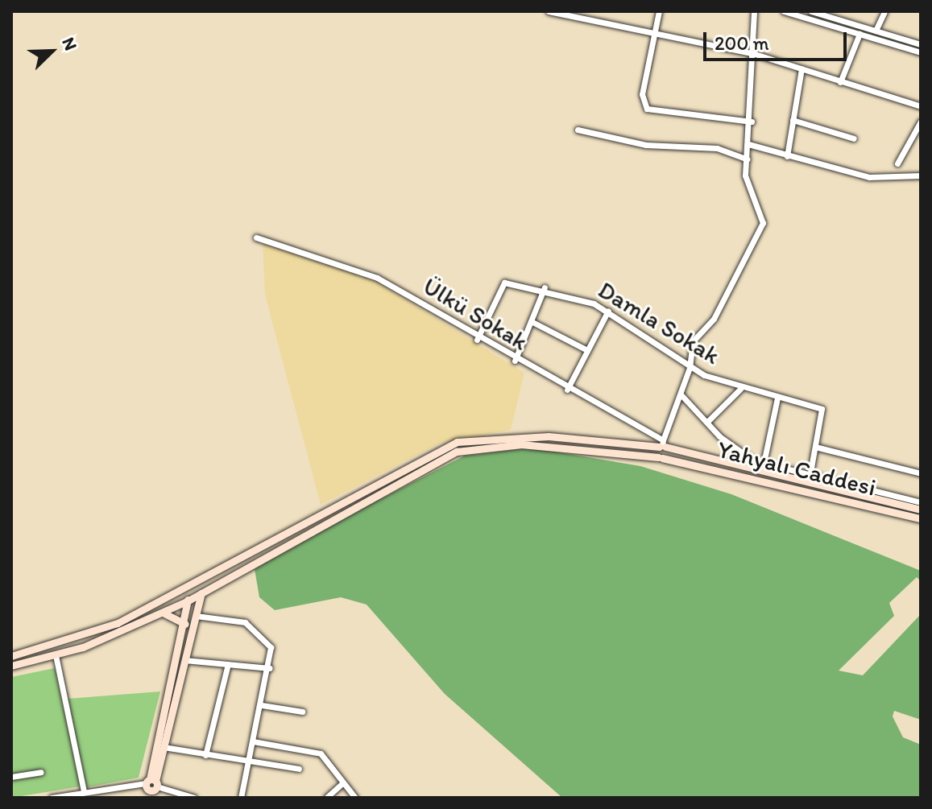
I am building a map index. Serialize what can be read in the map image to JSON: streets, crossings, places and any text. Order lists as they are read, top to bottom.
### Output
{
  "streets": {
    "main road": ["Yahyalı Caddesi"],
    "street": ["Ülkü Sokak", "Damla Sokak"]
  },
  "crossings": [
    ["Ülkü Sokak", "Damla Sokak"],
    ["Ülkü Sokak", "Yahyalı Caddesi"],
    ["Damla Sokak", "Yahyalı Caddesi"]
  ],
  "scale_bar": "200 m",
  "north": "top right"
}
